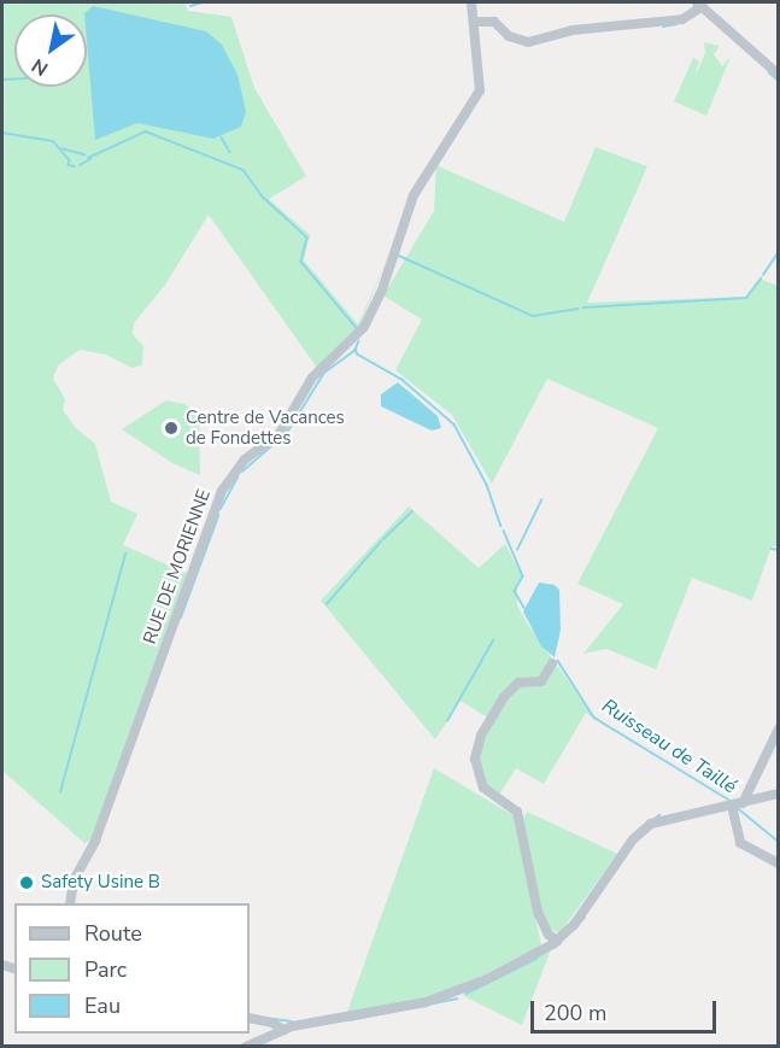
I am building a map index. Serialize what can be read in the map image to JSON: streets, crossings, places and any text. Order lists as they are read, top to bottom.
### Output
{
  "streets": {
    "street": ["RUE DE MORIENNE"]
  },
  "water": ["Ruisseau de Taillé"],
  "places": ["Centre de Vacances de Fondettes", "Safety Usine B"],
  "legend": ["Route", "Parc", "Eau"],
  "scale_bar": "200 m",
  "north": "bottom left"
}
